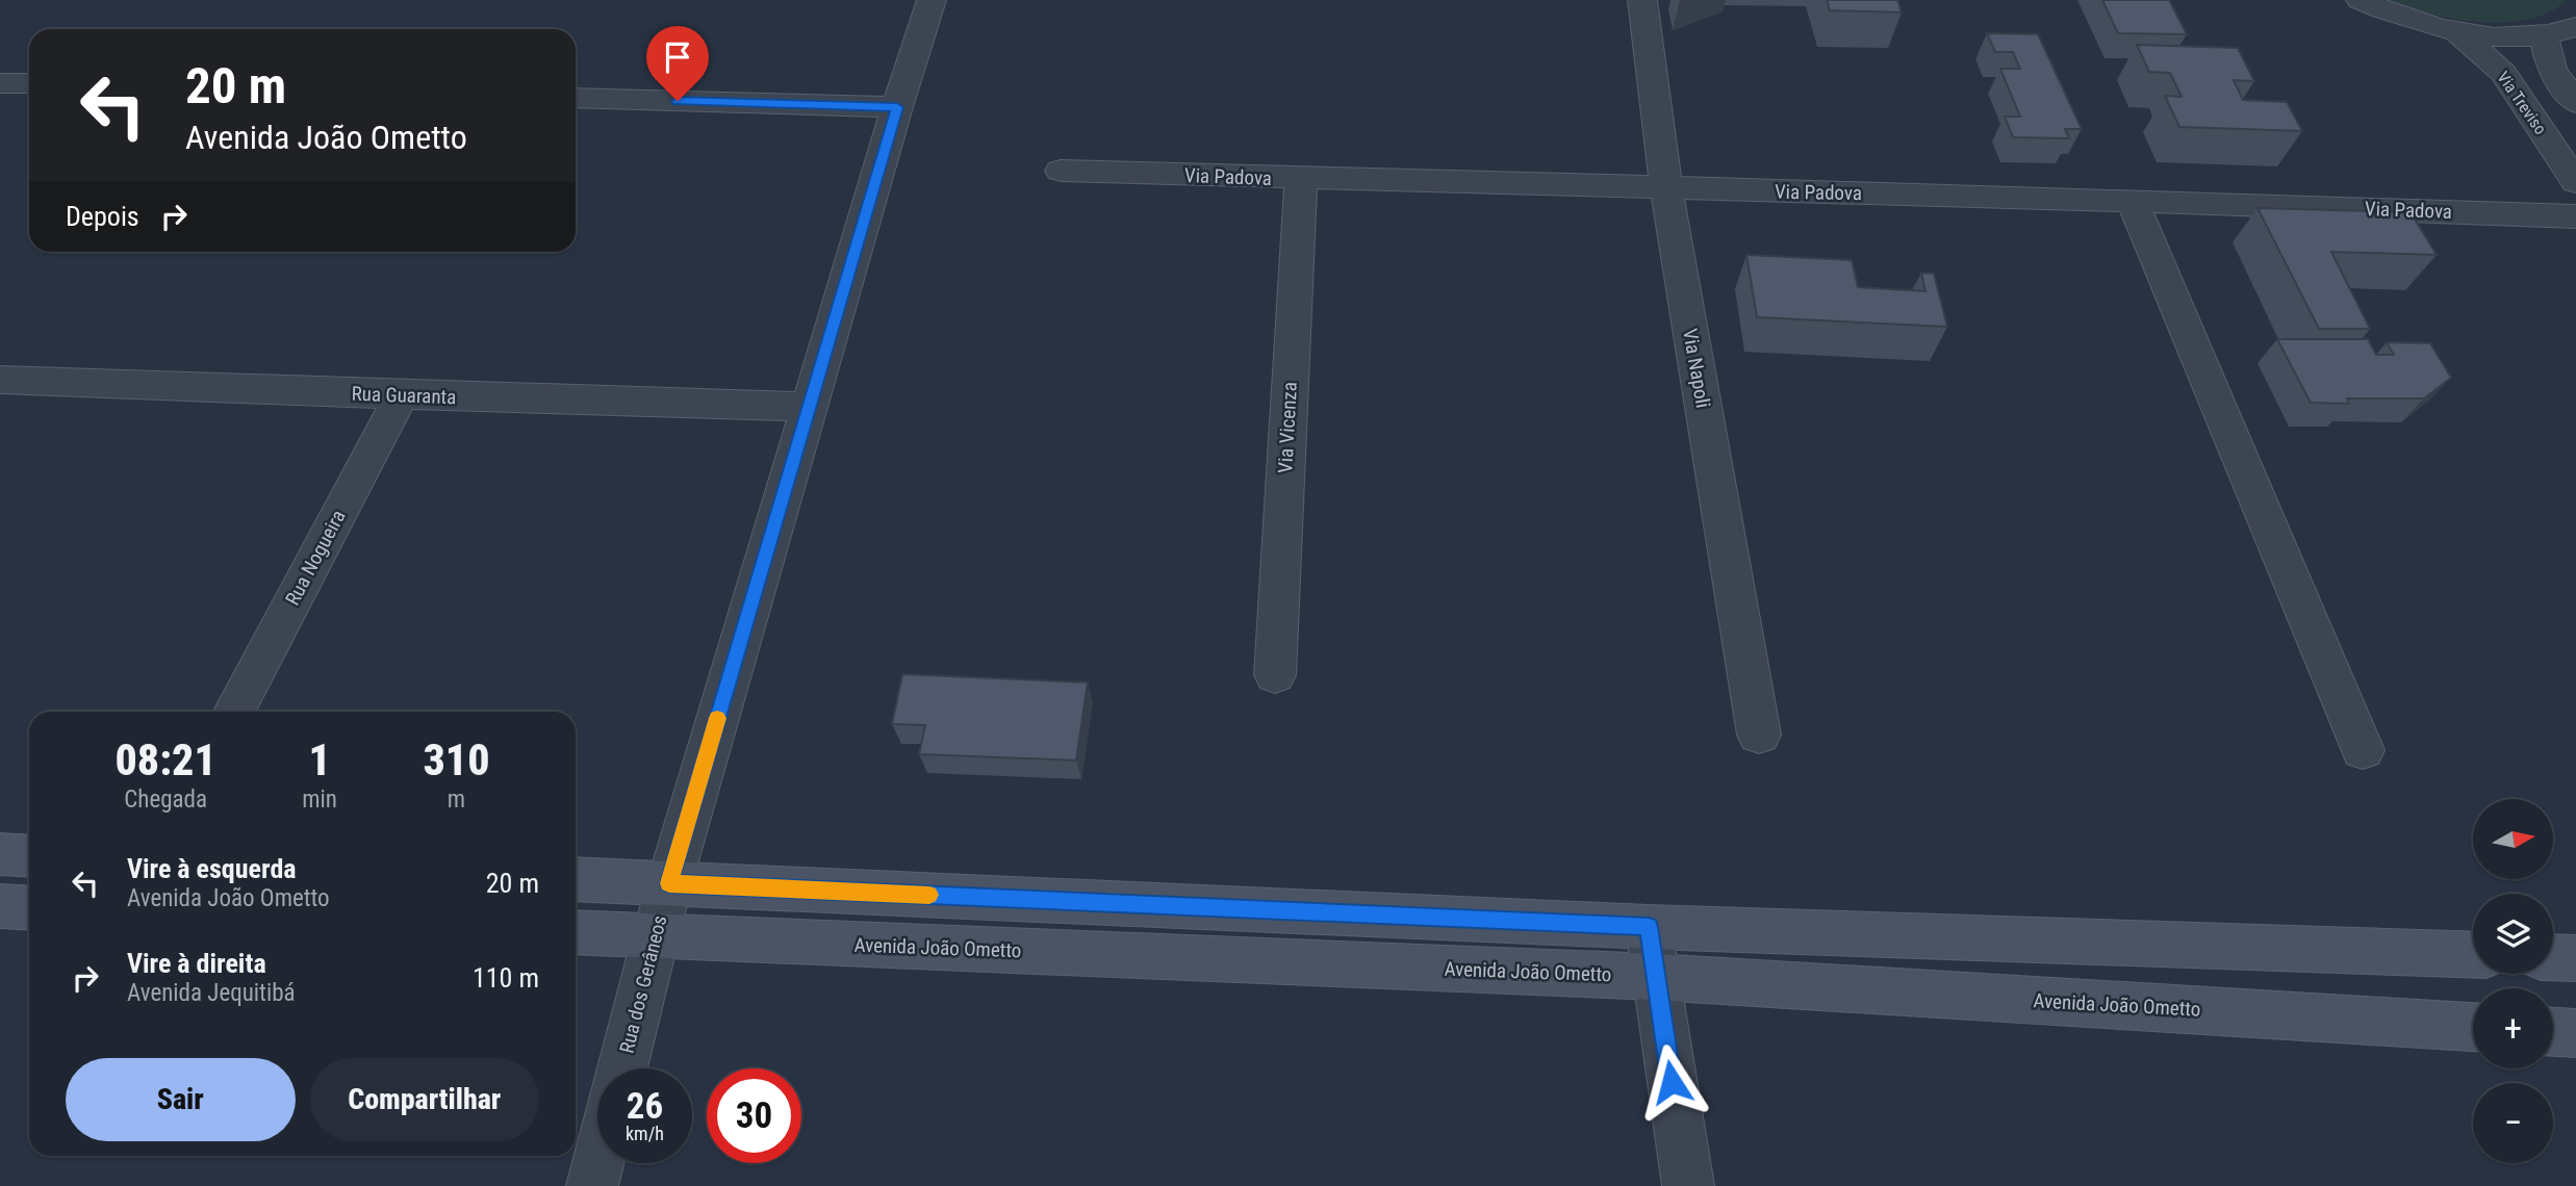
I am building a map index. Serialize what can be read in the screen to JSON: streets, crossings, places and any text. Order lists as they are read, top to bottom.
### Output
{
  "streets": {
    "street": [
      "Via Treviso",
      "Via Padova",
      "Via Napoli",
      "Rua Guaranta",
      "Via Vicenza",
      "Rua Nogueira",
      "Avenida João Ometto",
      "Rua dos Gerâneos"
    ]
  },
  "crossings": [
    ["Via Padova", "Via Napoli"],
    ["Via Padova", "Via Vicenza"],
    ["Rua Guaranta", "Rua Nogueira"],
    ["Rua Guaranta", "Rua dos Gerâneos"],
    ["Avenida João Ometto", "Rua dos Gerâneos"]
  ],
  "north": "right",
  "page": {
    "turn": ["20 m", "Avenida João Ometto"],
    "then": "Depois",
    "eta": [
      "08:21",
      "Chegada",
      "1",
      "min",
      "310",
      "m"
    ],
    "map_buttons": ["+", "−"],
    "list": [
      {
        "name": "Vire à esquerda",
        "note": "Avenida João Ometto",
        "value": "20 m"
      },
      {
        "name": "Vire à direita",
        "note": "Avenida Jequitibá",
        "value": "110 m"
      }
    ],
    "buttons": ["Sair", "Compartilhar"],
    "speed": "26 km/h",
    "limit": "30"
  }
}
